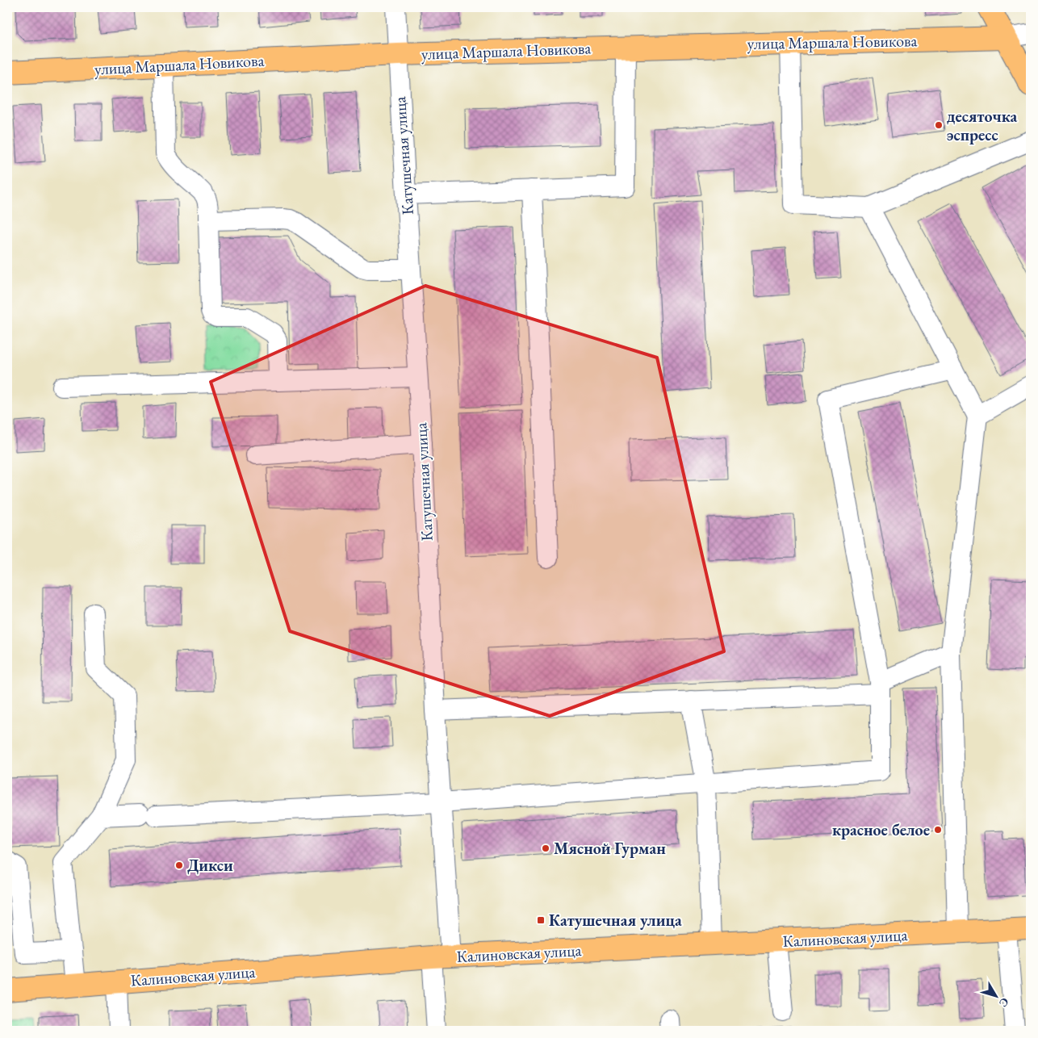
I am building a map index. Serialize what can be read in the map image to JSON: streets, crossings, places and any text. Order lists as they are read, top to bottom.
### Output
{
  "streets": {
    "main road": ["улица Маршала Новикова", "Калиновская улица"],
    "street": ["Катушечная улица"]
  },
  "crossings": [
    ["улица Маршала Новикова", "Катушечная улица"],
    ["Катушечная улица", "Калиновская улица"]
  ],
  "places": {
    "other": [
      "десяточка эспресс",
      "красное белое",
      "Мясной Гурман",
      "Дикси"
    ],
    "transit": ["Катушечная улица"]
  },
  "north": "bottom right"
}
